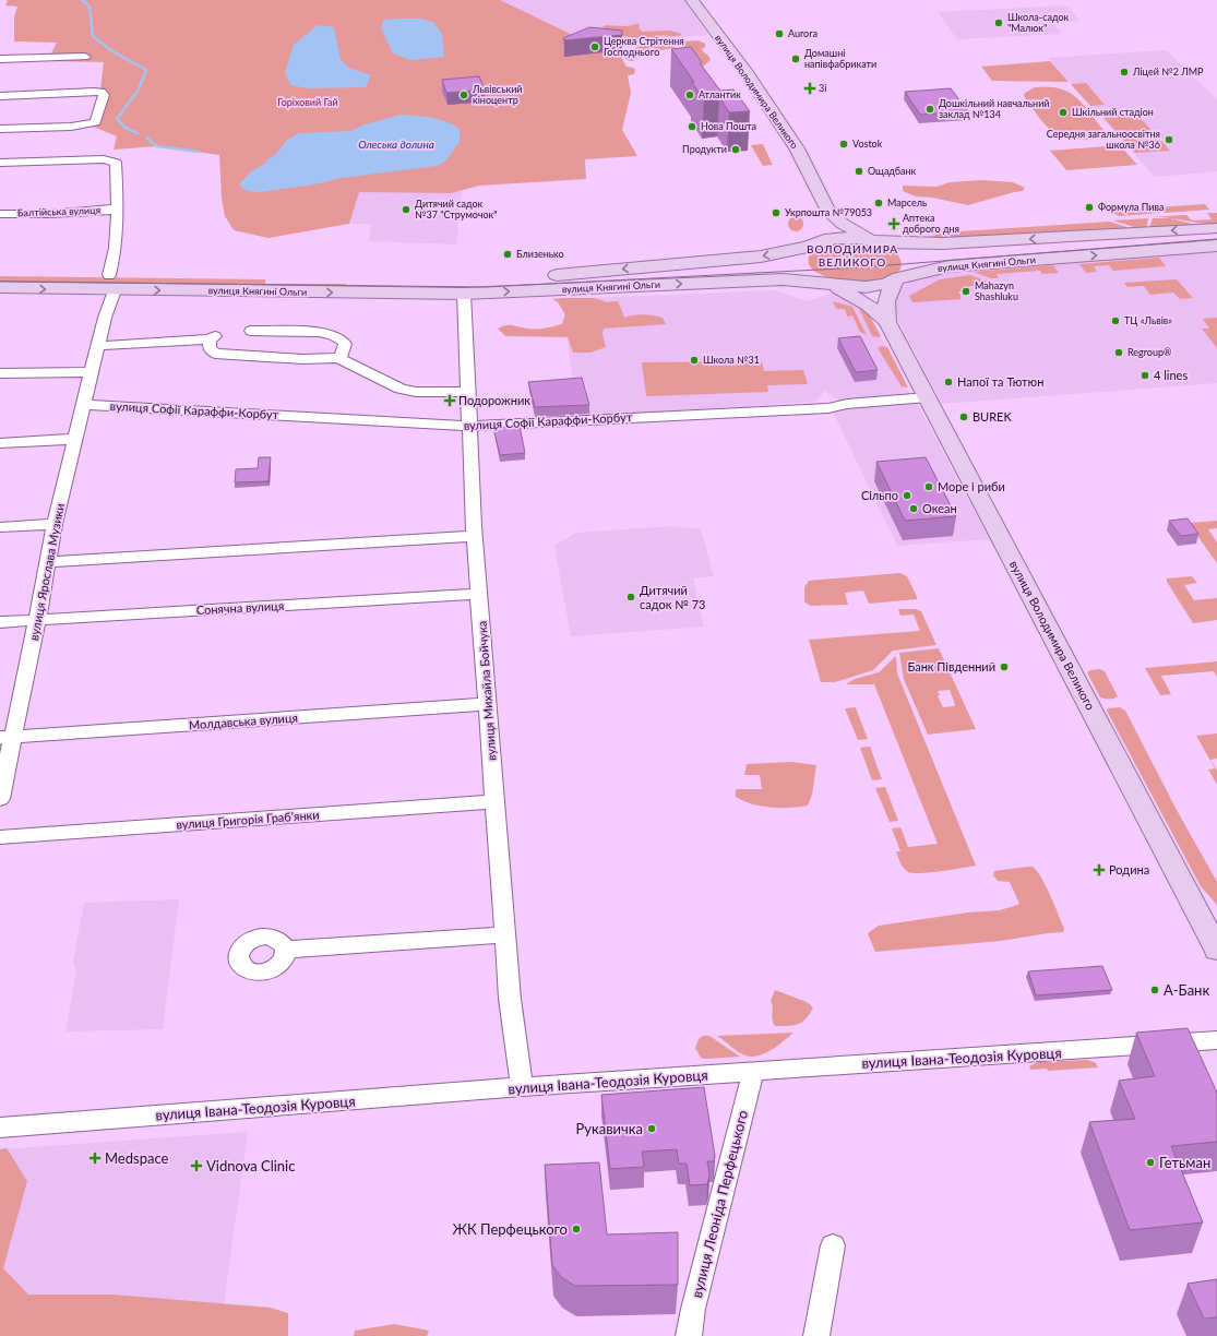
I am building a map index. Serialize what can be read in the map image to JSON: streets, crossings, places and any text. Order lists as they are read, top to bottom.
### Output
{
  "streets": {
    "main road": ["вулиця Володимира Великого", "вулиця Княгині Ольги"],
    "street": [
      "Балтійська вулиця",
      "вулиця Софії Караффи-Корбут",
      "вулиця Ярослава Музики",
      "Сонячна вулиця",
      "вулиця Михайла Бойчука",
      "Молдавська вулиця",
      "вулиця Григорія Грабʼянки",
      "вулиця Івана-Теодозія Куровця",
      "вулиця Леоніда Перфецького"
    ]
  },
  "crossings": [
    ["вулиця Володимира Великого", "вулиця Княгині Ольги"],
    ["вулиця Володимира Великого", "вулиця Софії Караффи-Корбут"],
    ["Балтійська вулиця", "вулиця Ярослава Музики"],
    ["вулиця Княгині Ольги", "вулиця Ярослава Музики"],
    ["вулиця Княгині Ольги", "вулиця Михайла Бойчука"],
    ["вулиця Софії Караффи-Корбут", "вулиця Ярослава Музики"],
    ["вулиця Софії Караффи-Корбут", "вулиця Михайла Бойчука"],
    ["вулиця Ярослава Музики", "Сонячна вулиця"],
    ["вулиця Ярослава Музики", "Молдавська вулиця"],
    ["Сонячна вулиця", "вулиця Михайла Бойчука"],
    ["вулиця Михайла Бойчука", "Молдавська вулиця"],
    ["вулиця Михайла Бойчука", "вулиця Григорія Грабʼянки"],
    ["вулиця Михайла Бойчука", "вулиця Івана-Теодозія Куровця"],
    ["вулиця Івана-Теодозія Куровця", "вулиця Леоніда Перфецького"]
  ],
  "districts": ["ВОЛОДИМИРА ВЕЛИКОГО"],
  "water": ["Олеська долина"],
  "parks": ["Горіховий Гай"],
  "places": {
    "other": [
      "Школа-садок \"Малюк\"",
      "Aurora",
      "Церква Стрітення Господнього",
      "Домашні напівфабрикати",
      "Ліцей №2 ЛМР",
      "Львівський кіноцентр",
      "Атлантик",
      "Дошкільний навчальний заклад №134",
      "Шкільний стадіон",
      "Нова Пошта",
      "Середня загальноосвітня школа №36",
      "Vostok",
      "Продукти",
      "Ощадбанк",
      "Марсель",
      "Формула Пива",
      "Дитячий садок №37 \"Струмочок\"",
      "Укрпошта №79053",
      "Близенько",
      "Mahazyn Shashluku",
      "ТЦ «Львів»",
      "Regroup®",
      "Школа №31",
      "4 lines",
      "Напої та Тютюн",
      "BUREK",
      "Море і риби",
      "Сільпо",
      "Океан",
      "Дитячий садок № 73",
      "Банк Південний",
      "А-Банк",
      "Рукавичка",
      "Гетьман",
      "ЖК Перфецького"
    ],
    "health": [
      "3і",
      "Аптека доброго дня",
      "Подорожник",
      "Родина",
      "Medspace",
      "Vidnova Clinic"
    ]
  }
}
